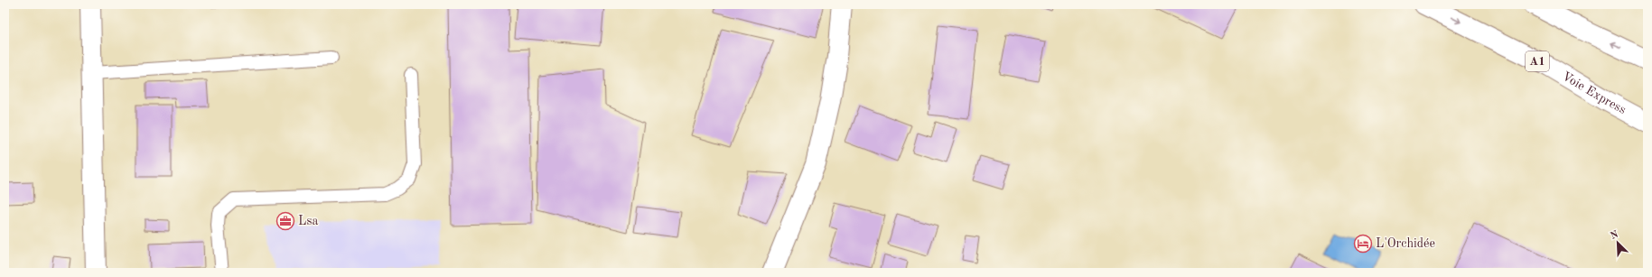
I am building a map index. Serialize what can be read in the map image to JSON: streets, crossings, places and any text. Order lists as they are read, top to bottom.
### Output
{
  "streets": {
    "main road": ["A1", "Voie Express"]
  },
  "places": {
    "office": ["Lsa"],
    "hotel": ["L'Orchidée"]
  },
  "north": "top left"
}
